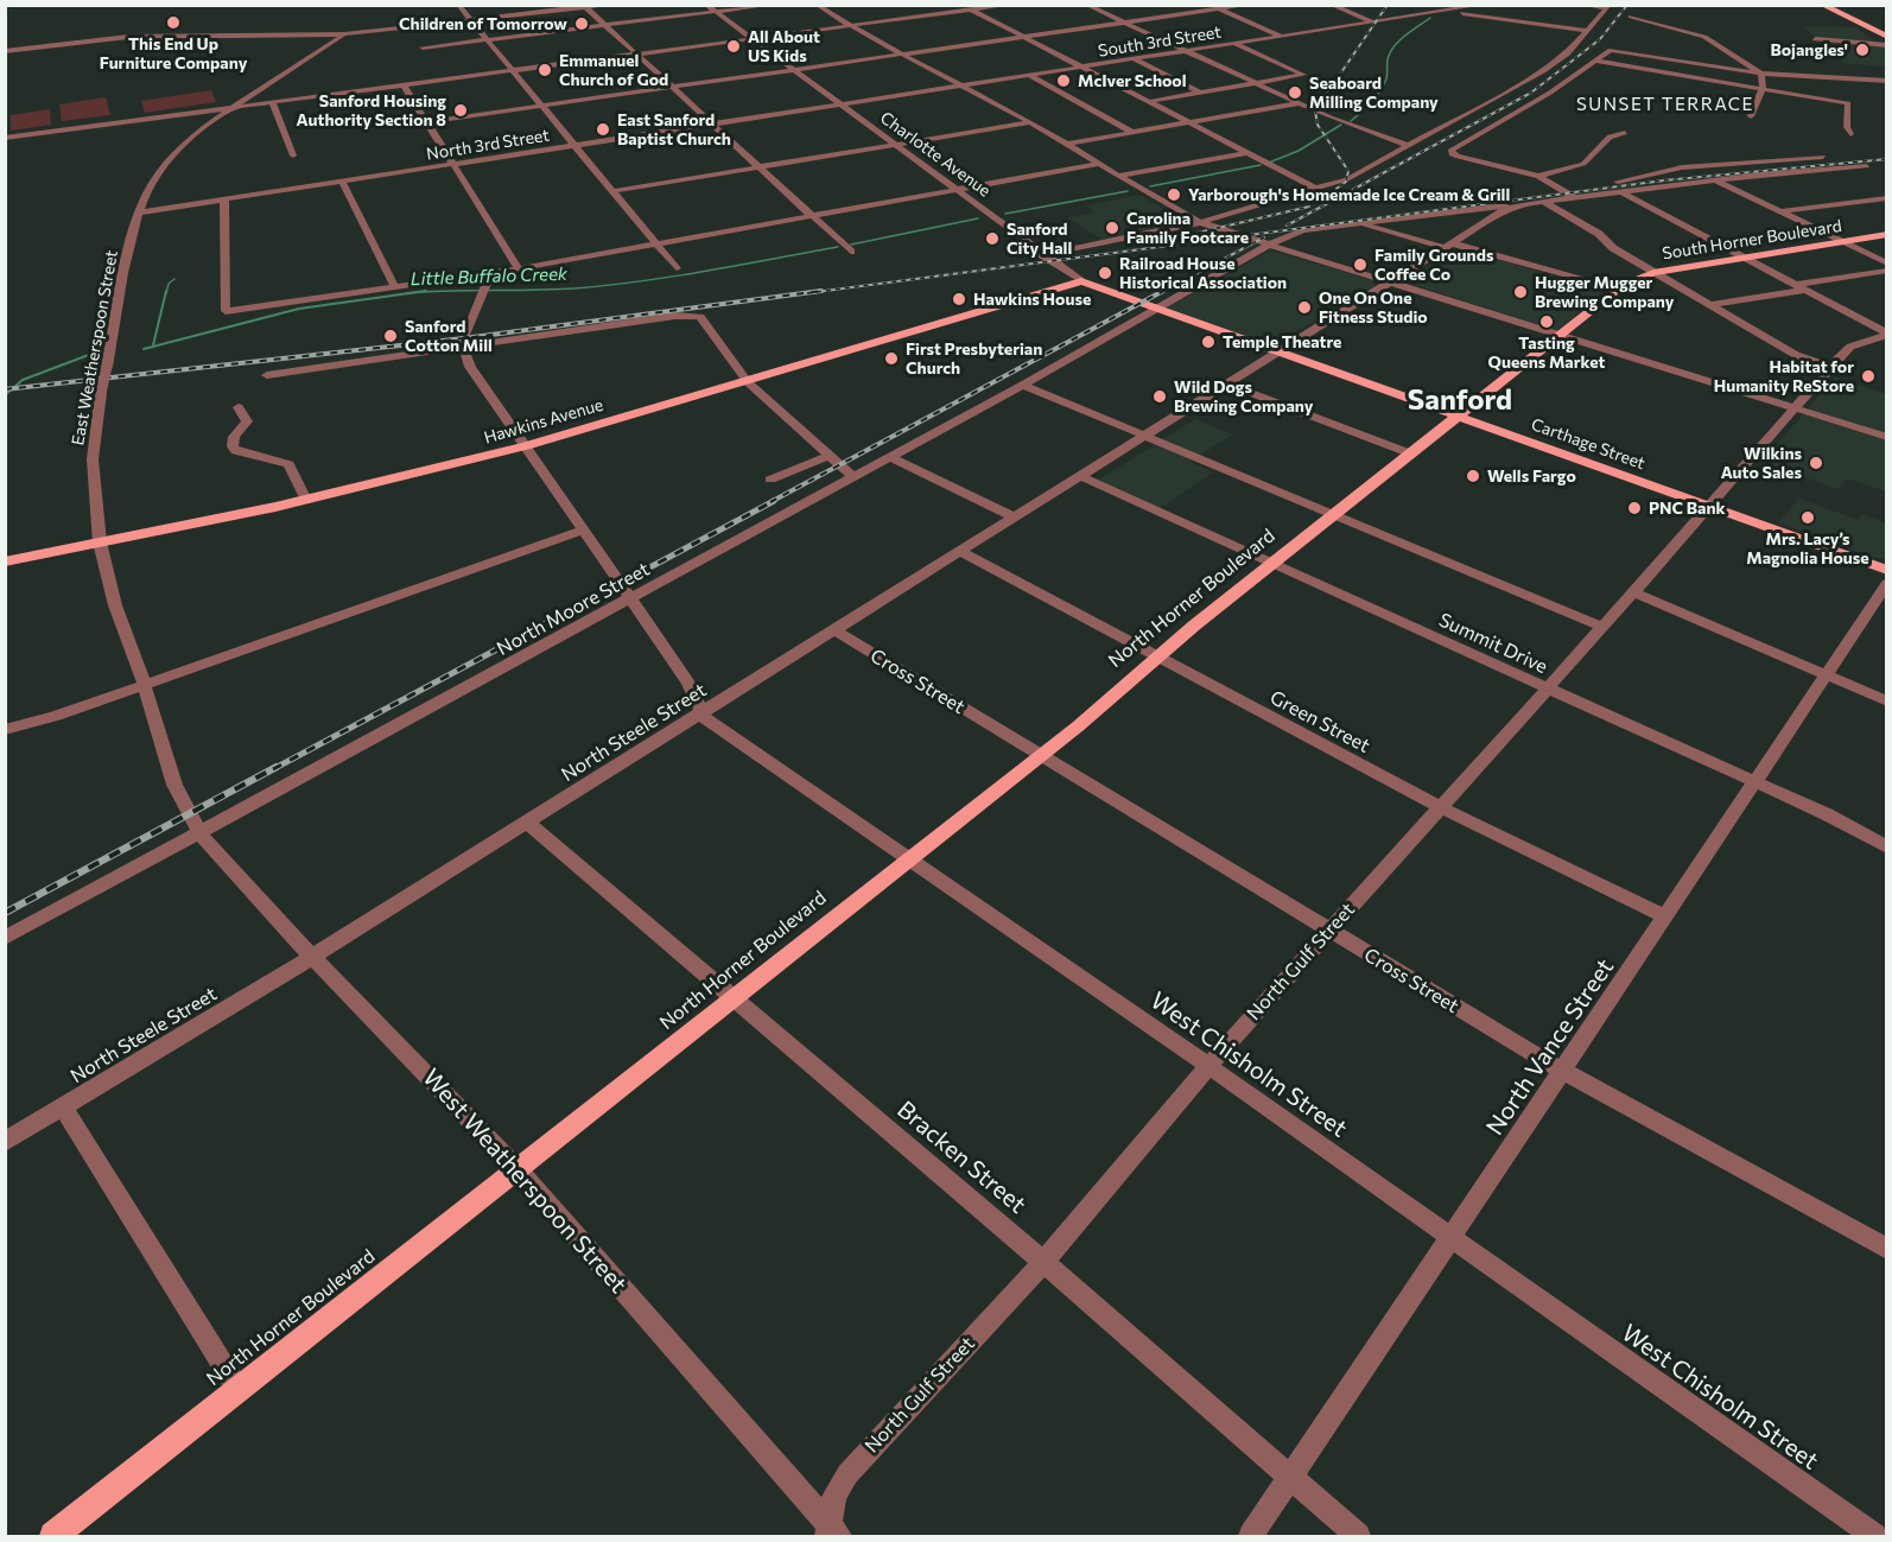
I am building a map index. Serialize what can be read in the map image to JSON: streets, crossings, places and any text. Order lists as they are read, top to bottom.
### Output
{
  "streets": {
    "main road": [
      "Charlotte Avenue",
      "South Horner Boulevard",
      "Hawkins Avenue",
      "Carthage Street",
      "North Horner Boulevard"
    ],
    "street": [
      "South 3rd Street",
      "North 3rd Street",
      "East Weatherspoon Street",
      "North Moore Street",
      "Summit Drive",
      "Cross Street",
      "Green Street",
      "North Steele Street",
      "North Gulf Street",
      "North Vance Street",
      "West Chisholm Street",
      "Bracken Street",
      "West Weatherspoon Street"
    ]
  },
  "crossings": [
    ["South 3rd Street", "North 3rd Street"],
    ["South 3rd Street", "Charlotte Avenue"],
    ["North 3rd Street", "Charlotte Avenue"],
    ["North 3rd Street", "East Weatherspoon Street"],
    ["Charlotte Avenue", "Hawkins Avenue"],
    ["Charlotte Avenue", "Carthage Street"],
    ["Charlotte Avenue", "North Moore Street"],
    ["South Horner Boulevard", "Carthage Street"],
    ["South Horner Boulevard", "North Horner Boulevard"],
    ["East Weatherspoon Street", "Hawkins Avenue"],
    ["East Weatherspoon Street", "North Moore Street"],
    ["East Weatherspoon Street", "West Weatherspoon Street"],
    ["Hawkins Avenue", "West Chisholm Street"],
    ["Carthage Street", "North Horner Boulevard"],
    ["Carthage Street", "North Moore Street"],
    ["Carthage Street", "North Steele Street"],
    ["Carthage Street", "North Gulf Street"],
    ["North Horner Boulevard", "Summit Drive"],
    ["North Horner Boulevard", "Cross Street"],
    ["North Horner Boulevard", "Green Street"],
    ["North Horner Boulevard", "West Chisholm Street"],
    ["North Horner Boulevard", "Bracken Street"],
    ["North Horner Boulevard", "West Weatherspoon Street"],
    ["North Moore Street", "North Steele Street"],
    ["North Moore Street", "West Chisholm Street"],
    ["North Moore Street", "West Weatherspoon Street"],
    ["Summit Drive", "North Steele Street"],
    ["Summit Drive", "North Gulf Street"],
    ["Summit Drive", "North Vance Street"],
    ["Cross Street", "North Steele Street"],
    ["Cross Street", "North Gulf Street"],
    ["Cross Street", "North Vance Street"],
    ["Green Street", "North Steele Street"],
    ["Green Street", "North Gulf Street"],
    ["Green Street", "North Vance Street"],
    ["North Steele Street", "West Chisholm Street"],
    ["North Steele Street", "Bracken Street"],
    ["North Steele Street", "West Weatherspoon Street"],
    ["North Gulf Street", "West Chisholm Street"],
    ["North Gulf Street", "Bracken Street"],
    ["North Gulf Street", "West Weatherspoon Street"],
    ["North Vance Street", "West Chisholm Street"],
    ["North Vance Street", "Bracken Street"]
  ],
  "districts": ["SUNSET TERRACE", "Sanford"],
  "water": ["Little Buffalo Creek"],
  "places": [
    "This End Up Furniture Company",
    "Children of Tomorrow",
    "All About US Kids",
    "Bojangles'",
    "Emmanuel Church of God",
    "McIver School",
    "Seaboard Milling Company",
    "Sanford Housing Authority Section 8",
    "East Sanford Baptist Church",
    "Yarborough's Homemade Ice Cream & Grill",
    "Carolina Family Footcare",
    "Sanford City Hall",
    "Family Grounds Coffee Co",
    "Railroad House Historical Association",
    "Hugger Mugger Brewing Company",
    "Hawkins House",
    "One On One Fitness Studio",
    "Tasting Queens Market",
    "Sanford Cotton Mill",
    "Temple Theatre",
    "First Presbyterian Church",
    "Habitat for Humanity ReStore",
    "Wild Dogs Brewing Company",
    "Wilkins Auto Sales",
    "Wells Fargo",
    "PNC Bank",
    "Mrs. Lacy’s Magnolia House"
  ]
}
